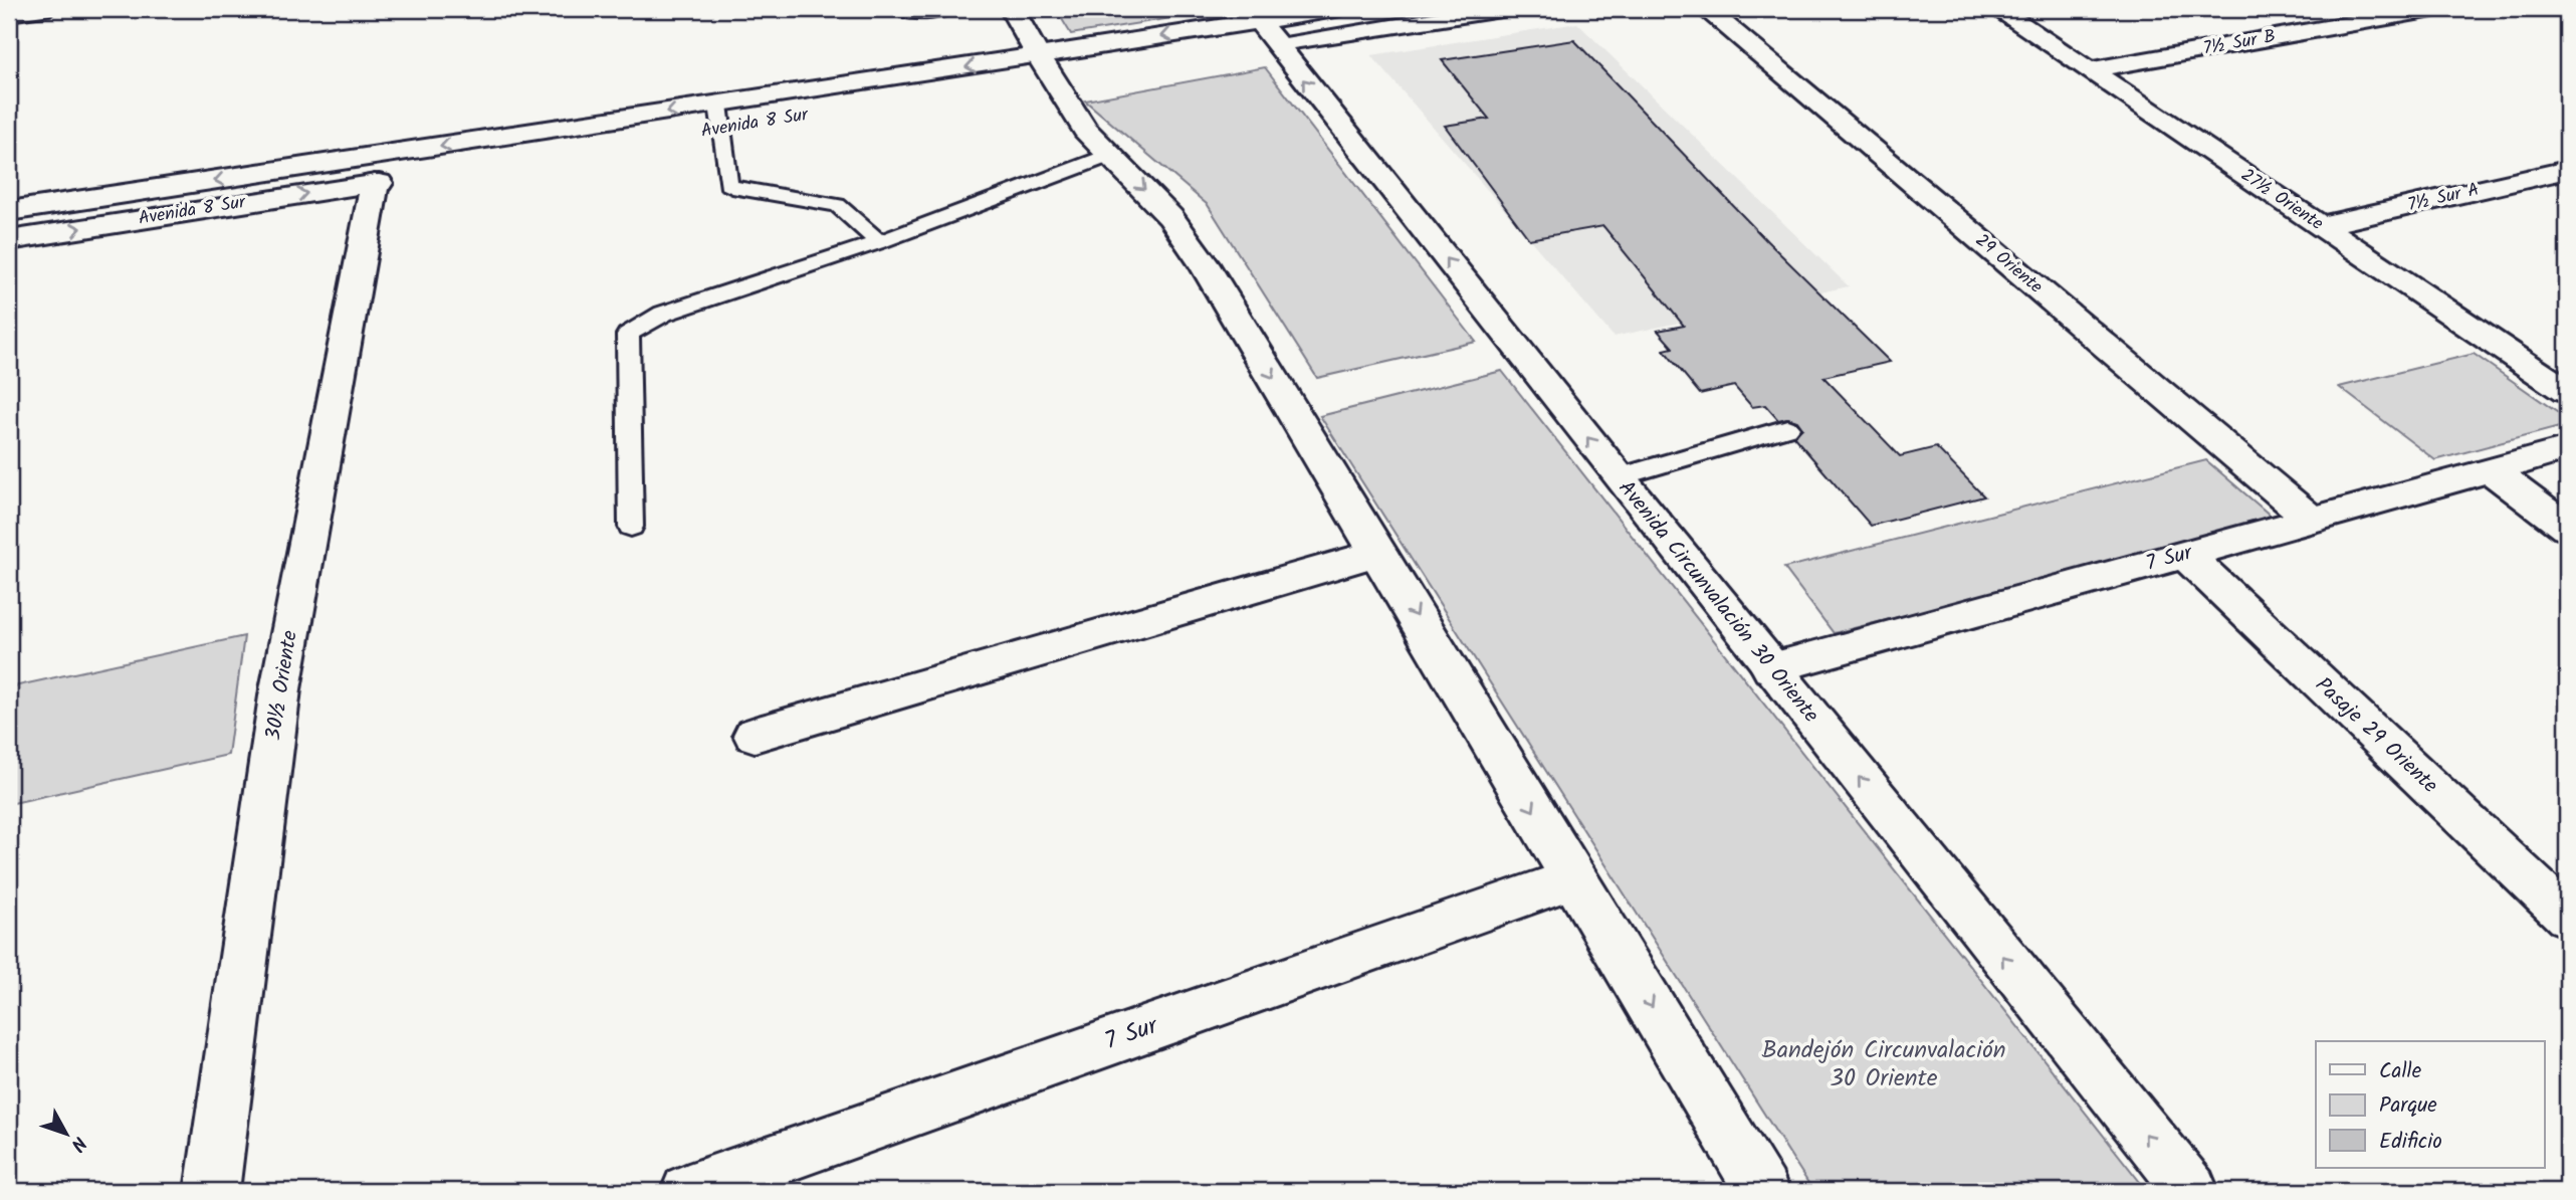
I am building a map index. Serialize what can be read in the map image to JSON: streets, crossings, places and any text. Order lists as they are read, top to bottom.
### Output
{
  "streets": {
    "street": [
      "7½ Sur B",
      "Avenida 8 Sur",
      "7½ Sur A",
      "27½ Oriente",
      "29 Oriente",
      "7 Sur",
      "Avenida Circunvalación 30 Oriente",
      "30½ Oriente",
      "Pasaje 29 Oriente"
    ]
  },
  "crossings": [
    ["7½ Sur B", "27½ Oriente"],
    ["Avenida 8 Sur", "Avenida Circunvalación 30 Oriente"],
    ["Avenida 8 Sur", "30½ Oriente"],
    ["7½ Sur A", "27½ Oriente"],
    ["29 Oriente", "7 Sur"],
    ["7 Sur", "Avenida Circunvalación 30 Oriente"],
    ["7 Sur", "Pasaje 29 Oriente"]
  ],
  "parks": ["Bandejón Circunvalación 30 Oriente"],
  "legend": ["Calle", "Parque", "Edificio"],
  "north": "bottom right"
}
